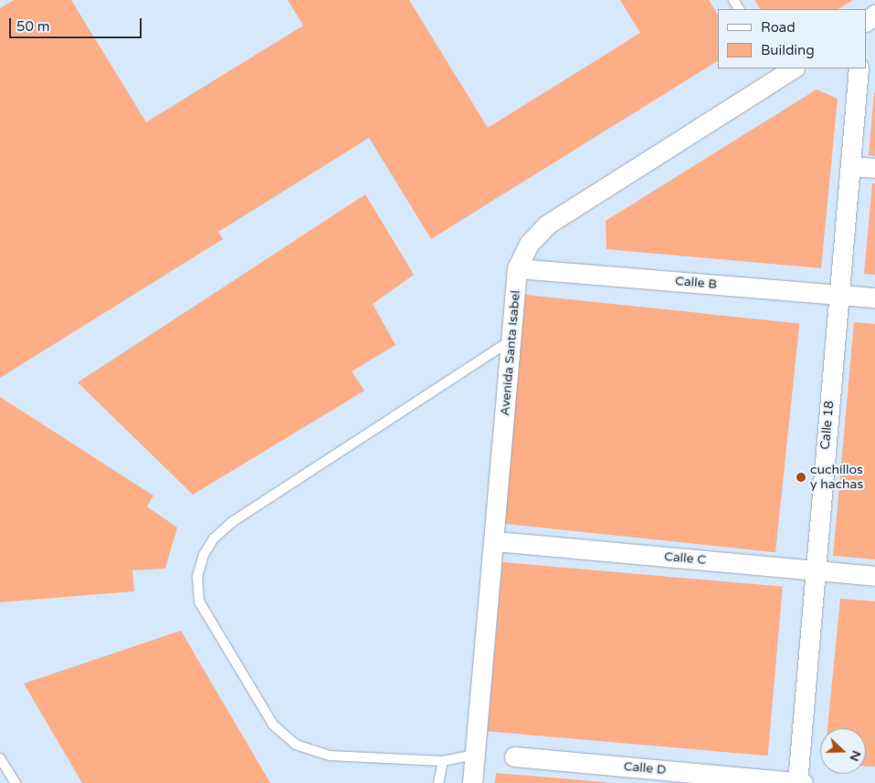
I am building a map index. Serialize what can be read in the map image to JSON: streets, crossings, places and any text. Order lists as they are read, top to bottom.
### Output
{
  "streets": {
    "street": [
      "Calle B",
      "Avenida Santa Isabel",
      "Calle 18",
      "Calle C",
      "Calle D"
    ]
  },
  "crossings": [
    ["Calle B", "Avenida Santa Isabel"],
    ["Calle B", "Calle 18"],
    ["Avenida Santa Isabel", "Calle C"],
    ["Calle 18", "Calle C"],
    ["Calle 18", "Calle D"]
  ],
  "places": ["cuchillos y hachas"],
  "legend": ["Road", "Building"],
  "scale_bar": "50 m",
  "north": "right"
}
